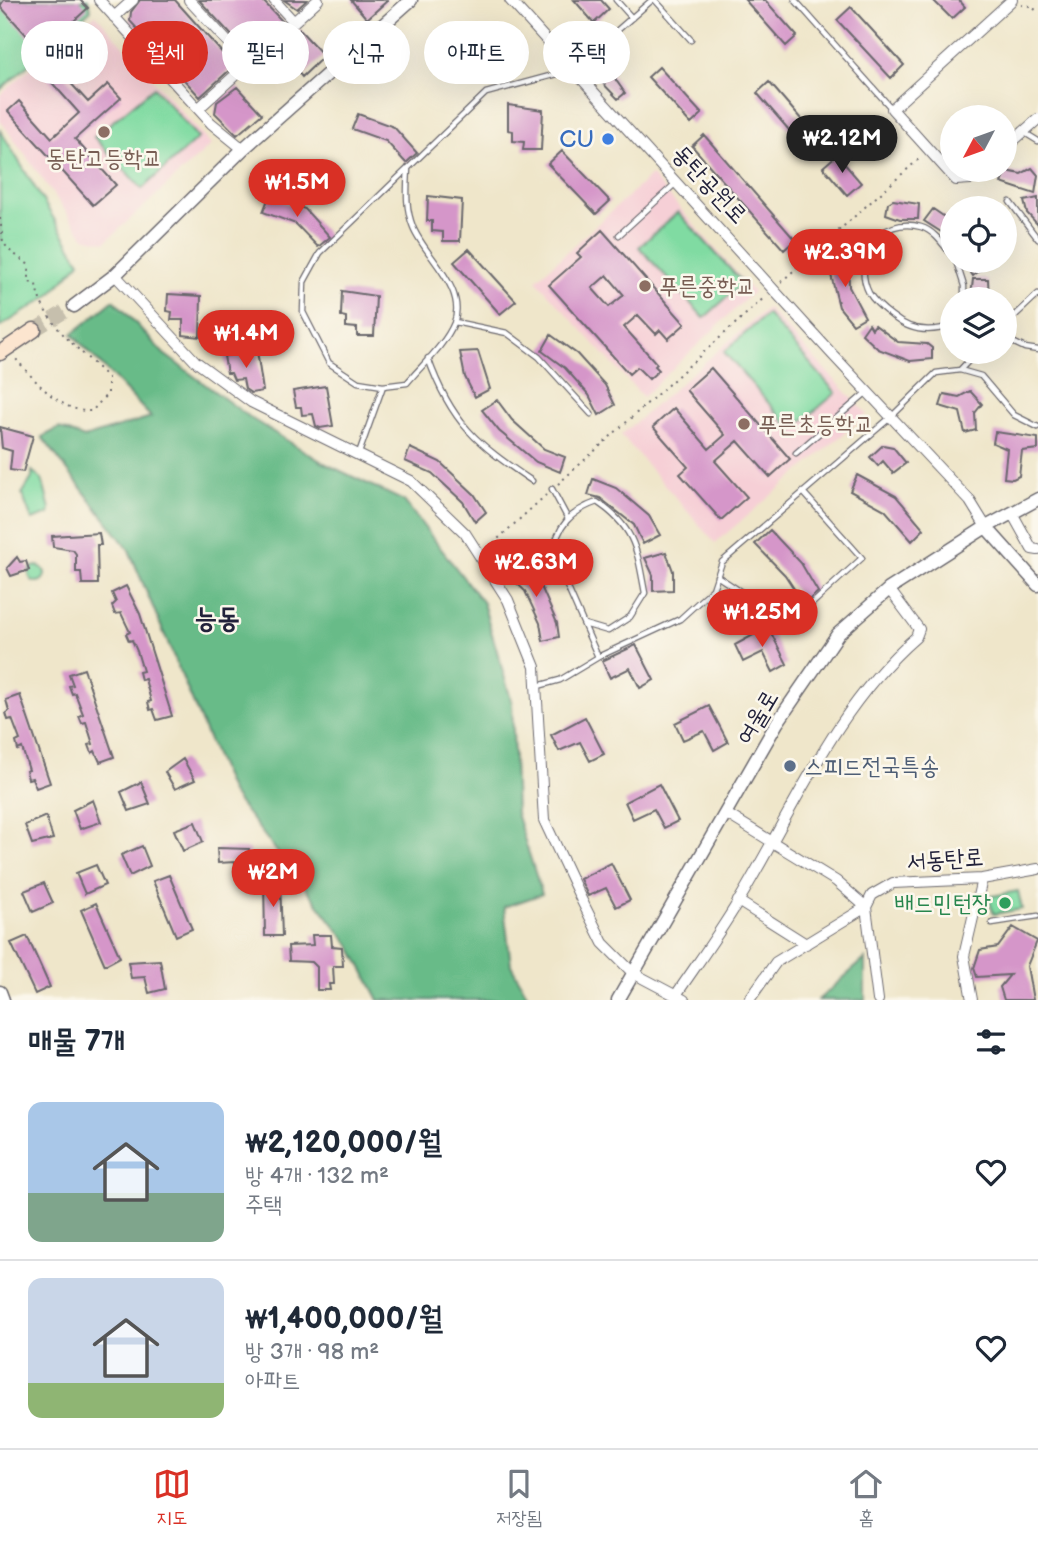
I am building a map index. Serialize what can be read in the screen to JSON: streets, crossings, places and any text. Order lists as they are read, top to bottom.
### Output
{
  "streets": {
    "street": ["동탄공원로", "여울로", "서동탄로"]
  },
  "crossings": [
    ["동탄공원로", "여울로"]
  ],
  "districts": ["능동"],
  "places": [
    "동탄고등학교",
    "CU",
    "푸른중학교",
    "푸른초등학교",
    "스피드전국특송",
    "배드민턴장"
  ],
  "north": "bottom left",
  "page": {
    "chip": [
      "매매",
      "월세",
      "필터",
      "신규",
      "아파트",
      "주택"
    ],
    "price": [
      "₩2.12M",
      "₩1.5M",
      "₩2.39M",
      "₩1.4M",
      "₩2.63M",
      "₩1.25M",
      "₩2M"
    ],
    "heading": "매물 7개",
    "list": [
      {
        "name": "₩2,120,000/월",
        "note": "방 4개 · 132 m² · 주택"
      },
      {
        "name": "₩1,400,000/월",
        "note": "방 3개 · 98 m² · 아파트"
      }
    ],
    "tabs": ["지도", "저장됨", "홈"]
  }
}
